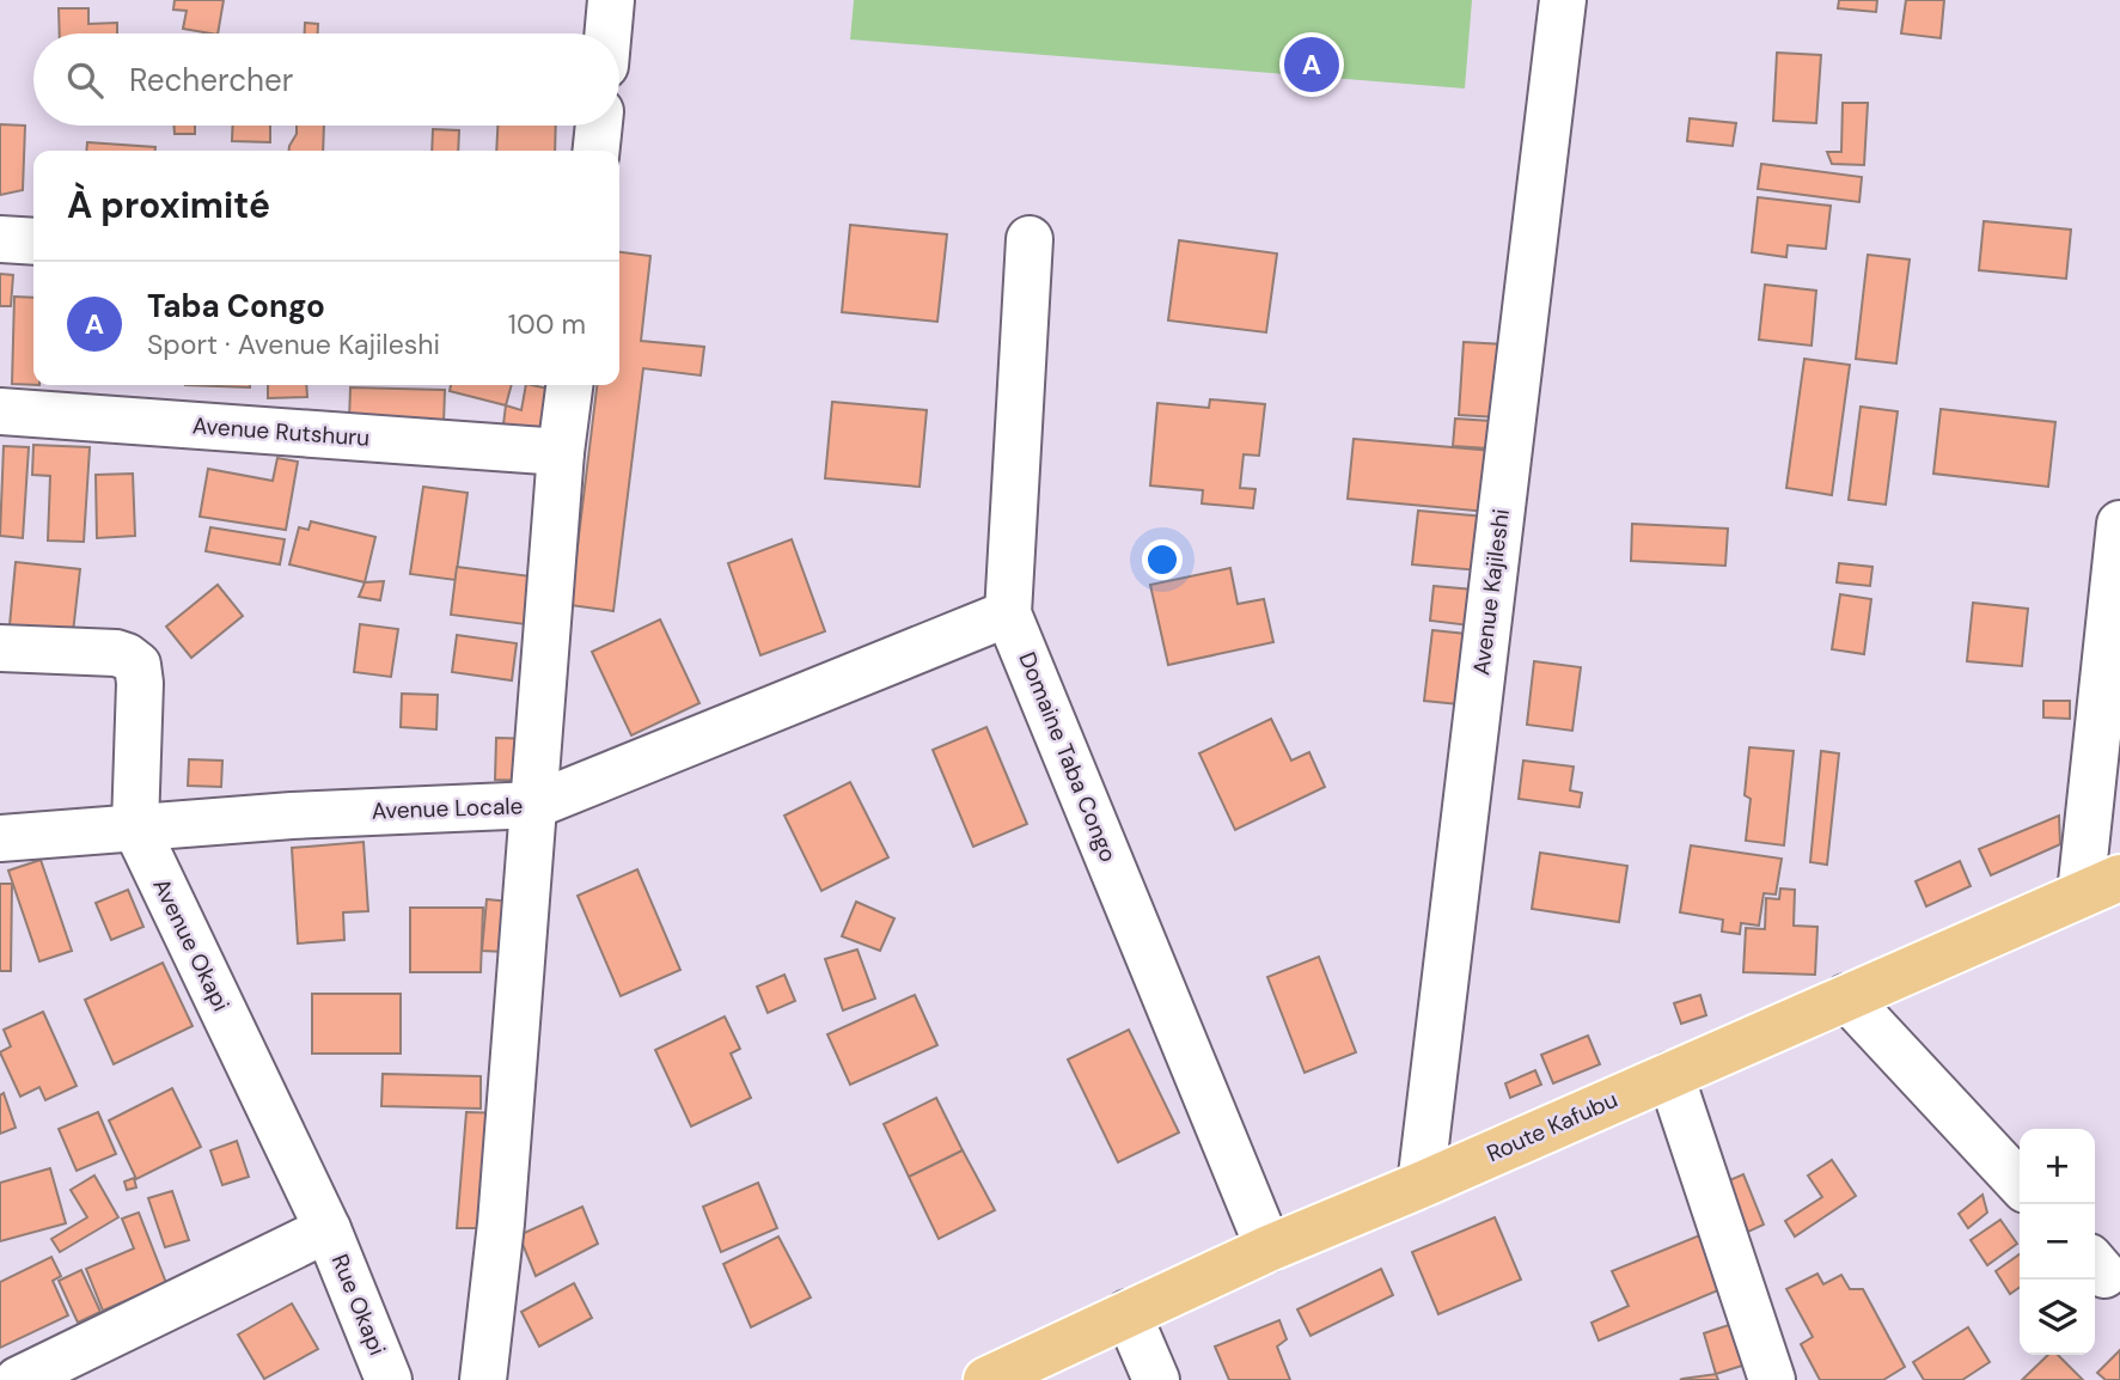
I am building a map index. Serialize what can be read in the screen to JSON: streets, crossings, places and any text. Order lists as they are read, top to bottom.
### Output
{
  "streets": {
    "main road": ["Route Kafubu"],
    "street": [
      "Avenue Rutshuru",
      "Avenue Kajileshi",
      "Domaine Taba Congo",
      "Avenue Locale",
      "Avenue Okapi",
      "Rue Okapi"
    ]
  },
  "crossings": [
    ["Avenue Kajileshi", "Route Kafubu"],
    ["Domaine Taba Congo", "Avenue Locale"],
    ["Domaine Taba Congo", "Route Kafubu"],
    ["Avenue Locale", "Avenue Okapi"],
    ["Avenue Okapi", "Rue Okapi"]
  ],
  "page": {
    "pins": "A",
    "search": "Rechercher",
    "heading": "À proximité",
    "list": [
      {
        "mark": "A",
        "name": "Taba Congo",
        "note": "Sport · Avenue Kajileshi",
        "value": "100 m"
      }
    ],
    "map_buttons": ["+", "−"]
  }
}
